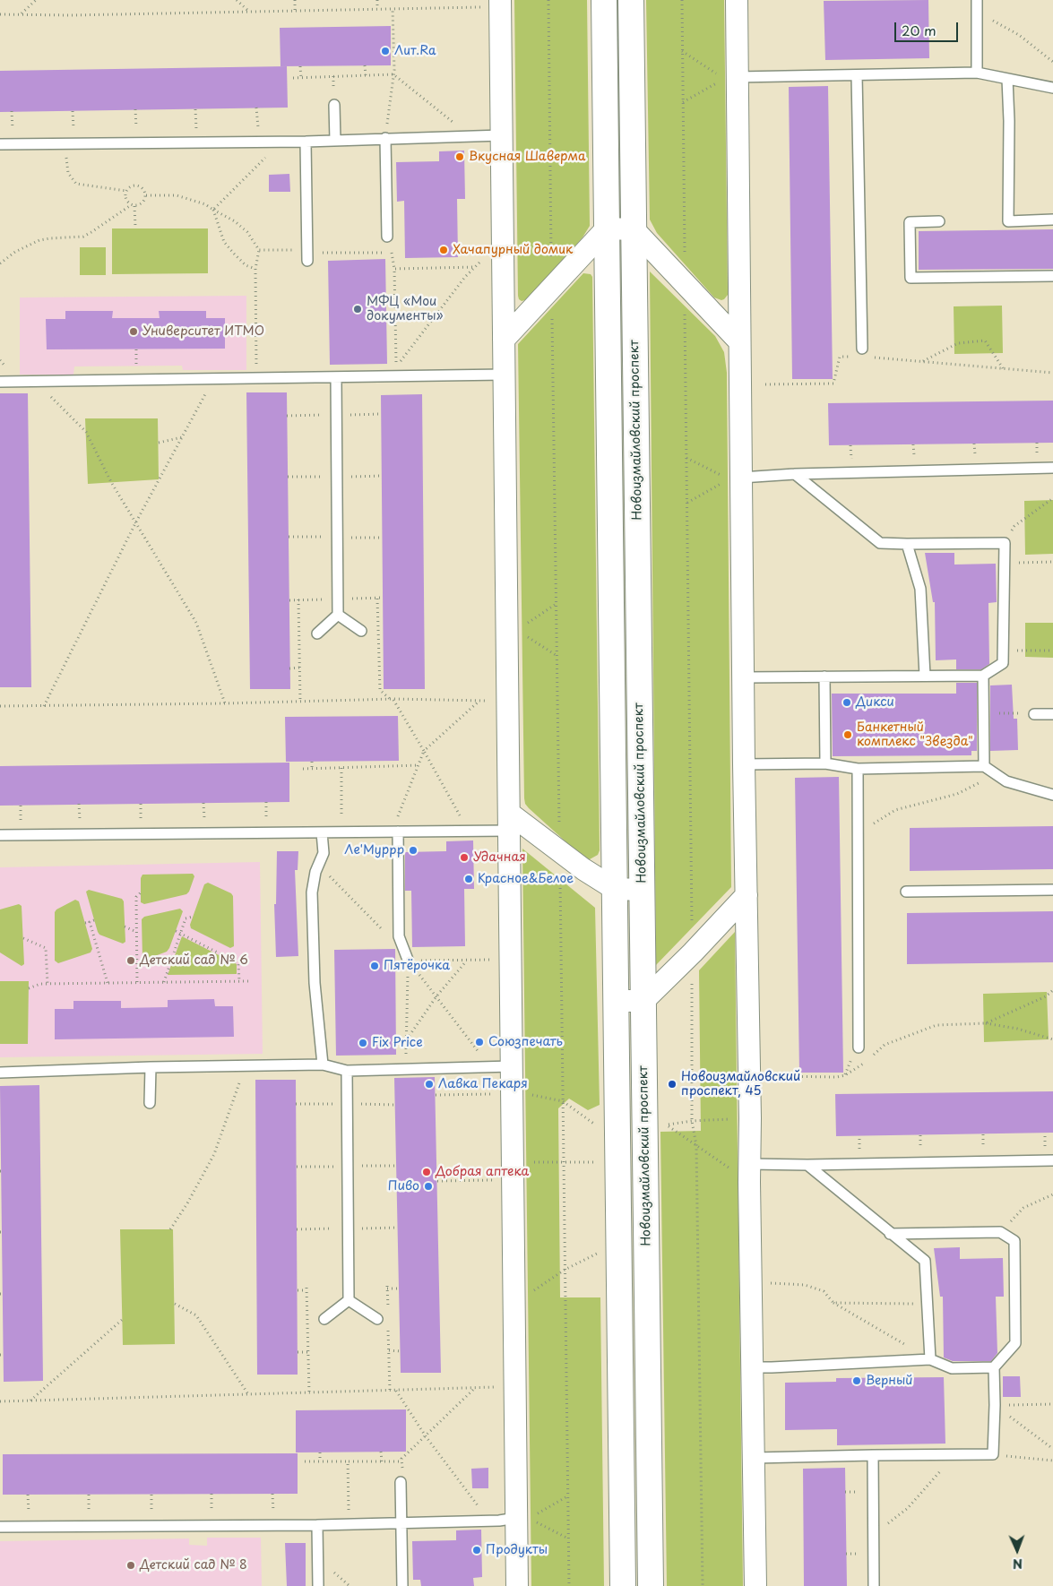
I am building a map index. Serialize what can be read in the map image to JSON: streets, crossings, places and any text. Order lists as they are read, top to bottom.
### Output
{
  "streets": {
    "street": ["Новоизмайловский проспект"]
  },
  "places": [
    "Лит.Ra",
    "Вкусная Шаверма",
    "Хачапурный домик",
    "МФЦ «Мои документы»",
    "Университет ИТМО",
    "Дикси",
    "Банкетный комплекс \"Звезда\"",
    "Ле'Муррр",
    "Удачная",
    "Красное&Белое",
    "Детский сад № 6",
    "Пятёрочка",
    "Союзпечать",
    "Fix Price",
    "Лавка Пекаря",
    "Новоизмайловский проспект, 45",
    "Добрая аптека",
    "Пиво",
    "Верный",
    "Продукты",
    "Детский сад № 8"
  ],
  "scale_bar": "20 m",
  "north": "bottom"
}
